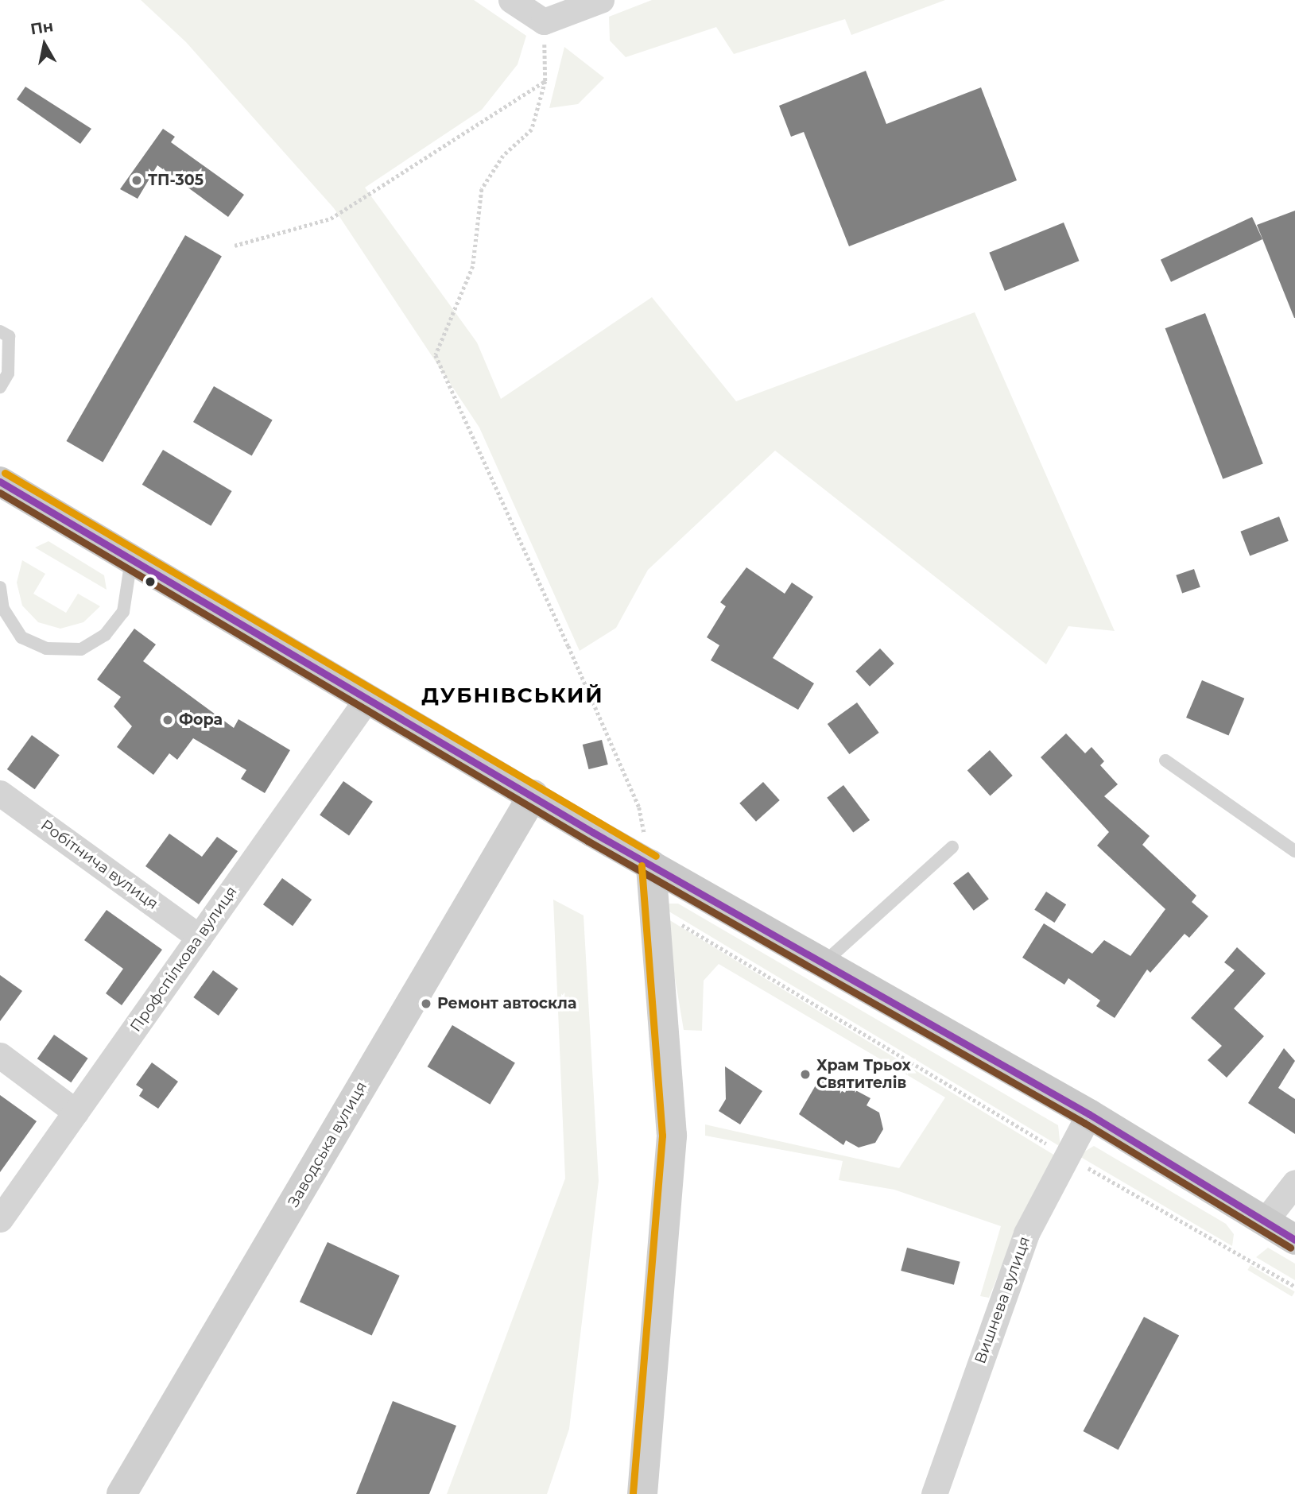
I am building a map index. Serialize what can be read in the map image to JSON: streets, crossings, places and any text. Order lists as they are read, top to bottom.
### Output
{
  "streets": {
    "street": [
      "Робітнича вулиця",
      "Профспілкова вулиця",
      "Заводська вулиця",
      "Вишнева вулиця"
    ]
  },
  "crossings": [
    ["Робітнича вулиця", "Профспілкова вулиця"]
  ],
  "districts": ["ДУБНІВСЬКИЙ"],
  "places": [
    "ТП-305",
    "Фора",
    "Ремонт автоскла",
    "Храм Трьох Святителів"
  ],
  "north": "top"
}
